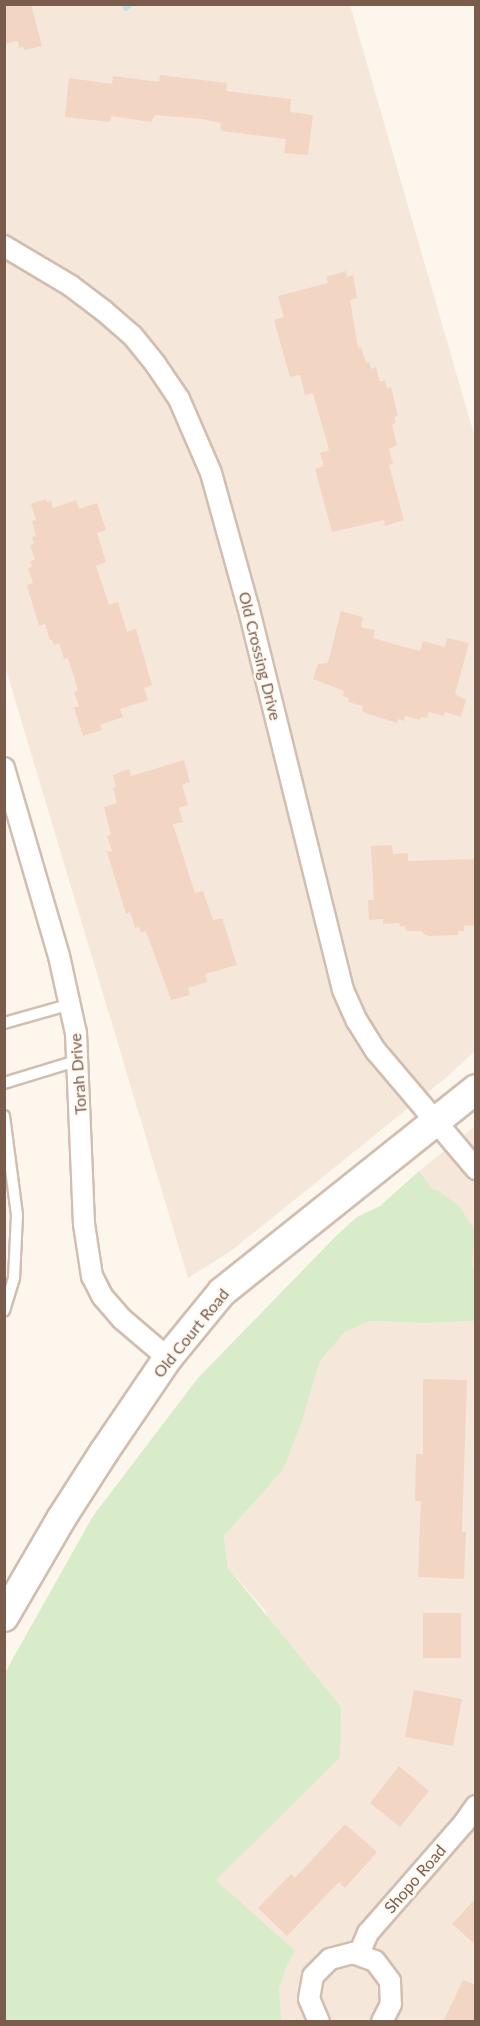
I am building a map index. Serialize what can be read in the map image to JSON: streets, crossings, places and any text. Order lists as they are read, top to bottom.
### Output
{
  "streets": {
    "main road": ["Old Court Road"],
    "street": ["Old Crossing Drive", "Torah Drive", "Shopo Road"]
  },
  "crossings": [
    ["Old Crossing Drive", "Old Court Road"],
    ["Torah Drive", "Old Court Road"]
  ]
}
